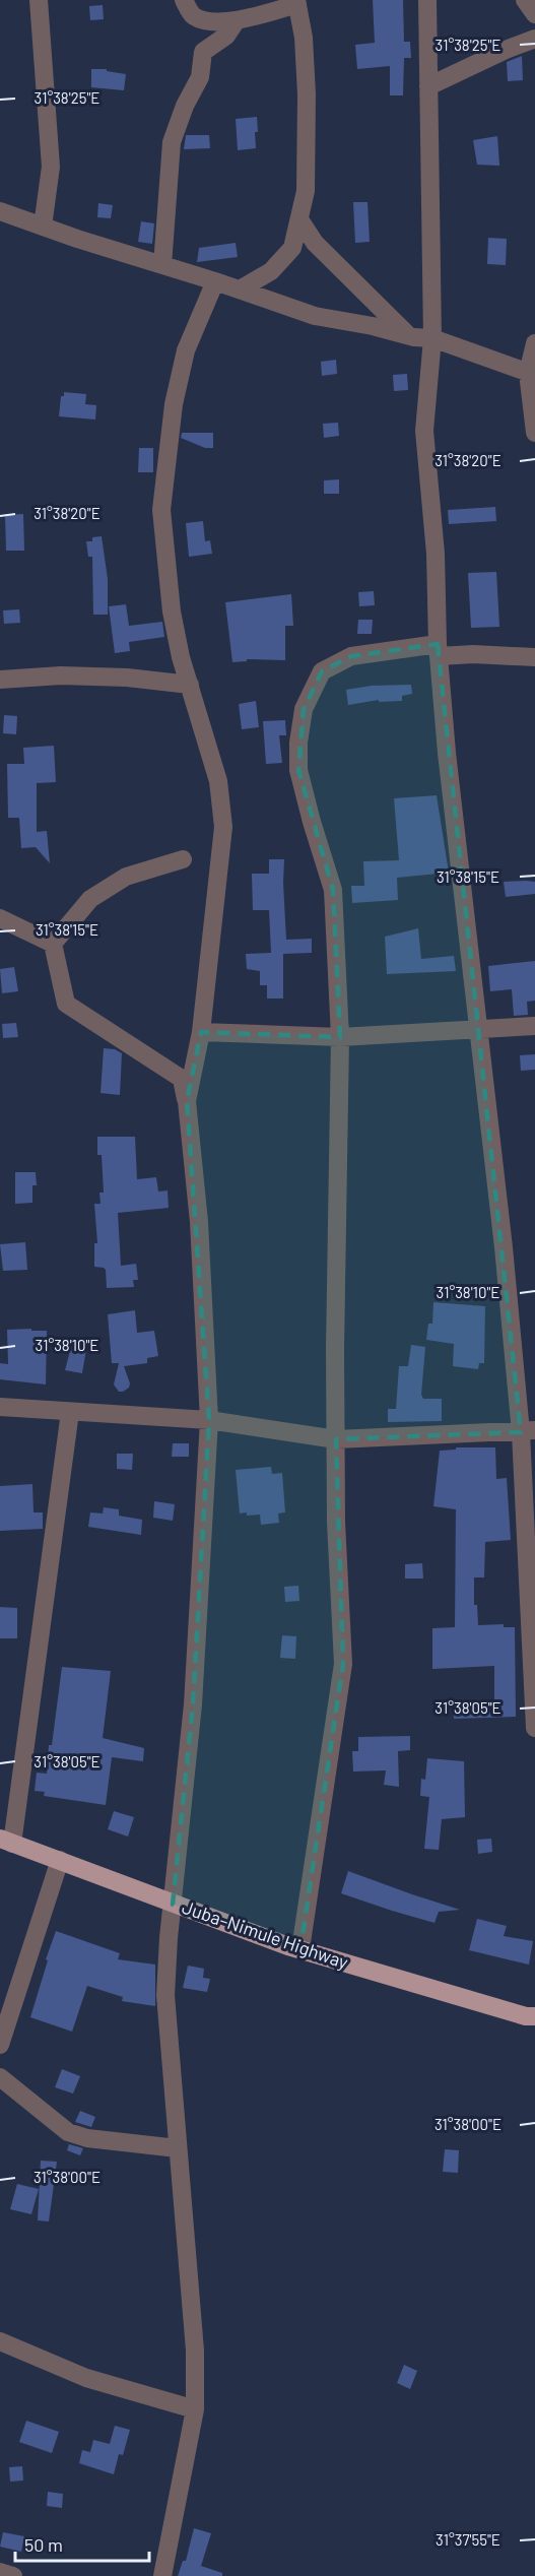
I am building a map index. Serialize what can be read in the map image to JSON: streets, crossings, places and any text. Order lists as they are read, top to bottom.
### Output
{
  "streets": {
    "main road": ["Juba–Nimule Highway"]
  },
  "scale_bar": "50 m",
  "coordinates": [
    "31°38'25\"E",
    "31°38'20\"E",
    "31°38'15\"E",
    "31°38'10\"E",
    "31°38'05\"E",
    "31°38'00\"E",
    "31°37'55\"E"
  ]
}
